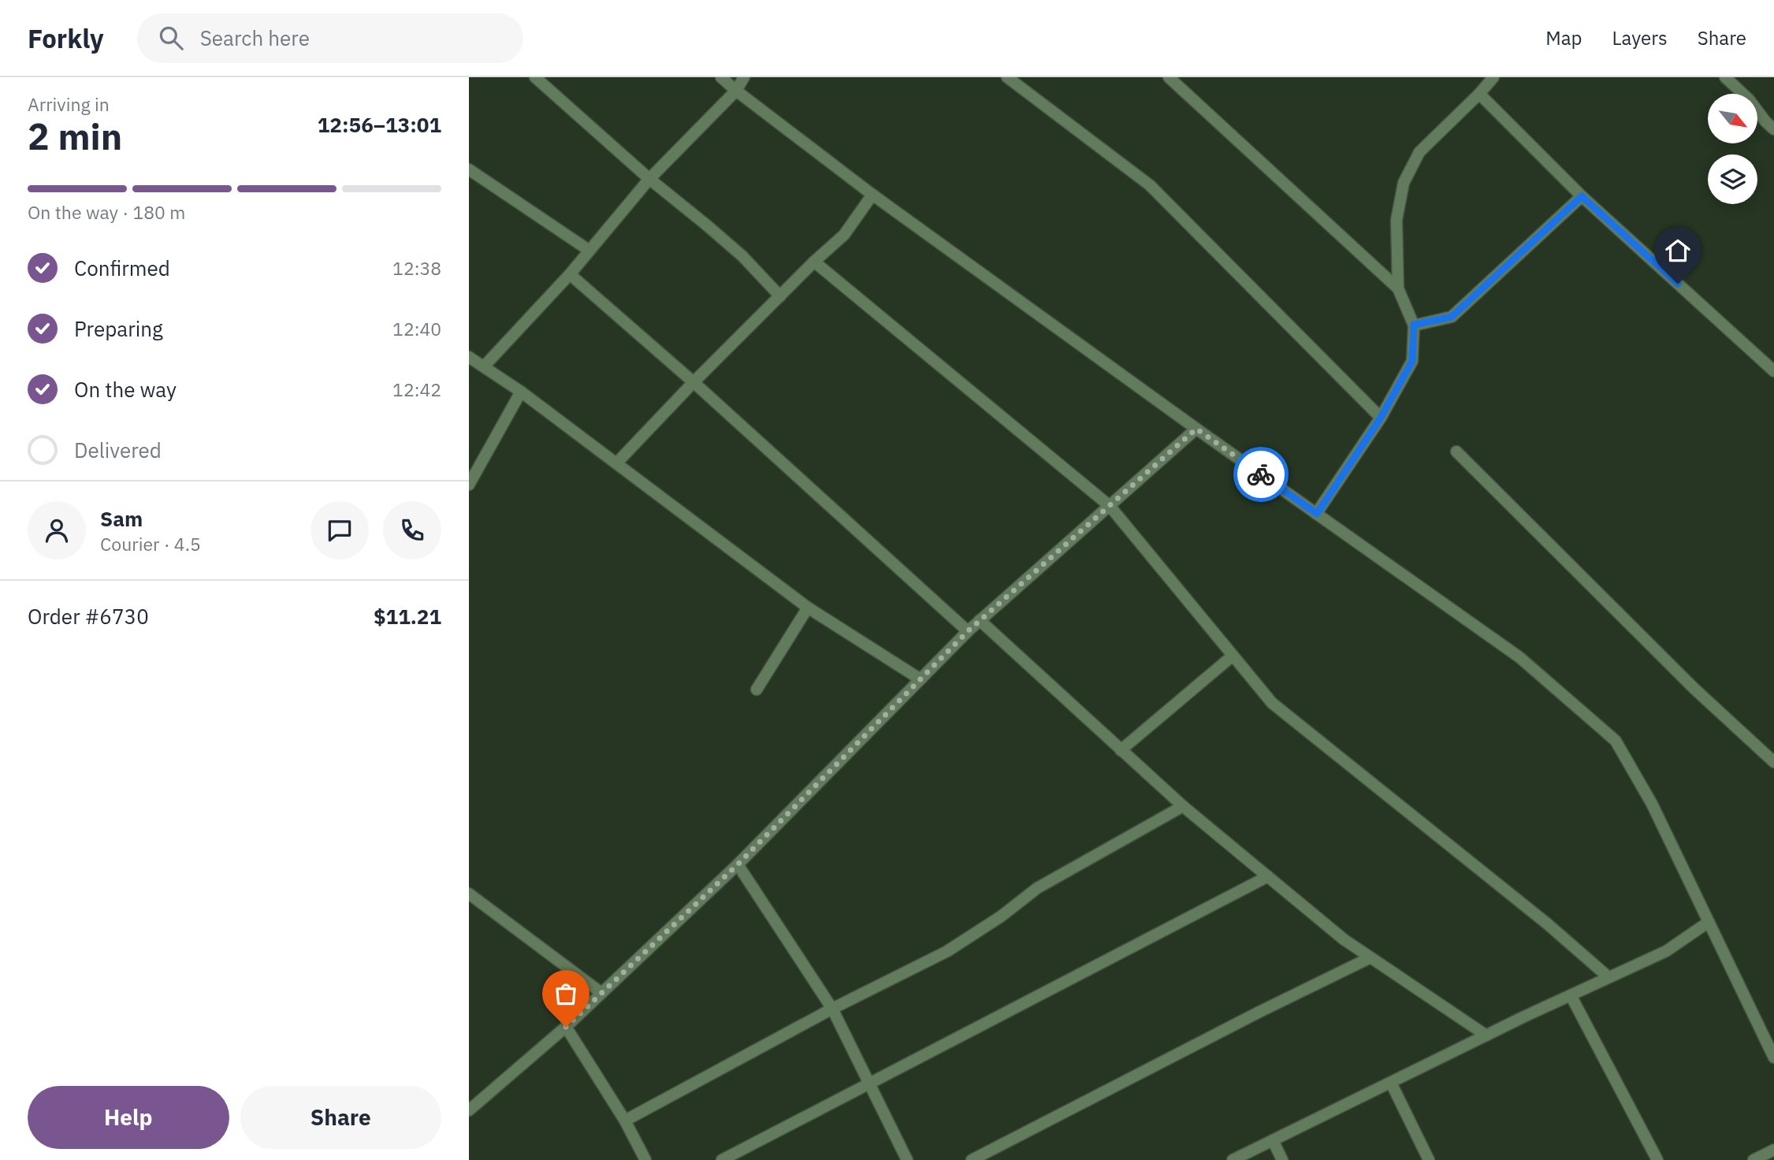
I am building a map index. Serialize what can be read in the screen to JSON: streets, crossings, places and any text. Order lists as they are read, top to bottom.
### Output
{
  "north": "bottom right",
  "page": {
    "header": "Forkly",
    "search": "Search here",
    "nav": ["Map", "Layers", "Share"],
    "heading": ["2 min", "Arriving in", "12:56–13:01"],
    "panel": [
      "Sam",
      "Courier · 4.5",
      "Order #6730",
      "$11.21"
    ],
    "bar": "On the way · 180 m",
    "list": [
      ["Confirmed", "12:38"],
      ["Preparing", "12:40"],
      ["On the way", "12:42"],
      "Delivered"
    ],
    "buttons": ["Help", "Share"]
  }
}
